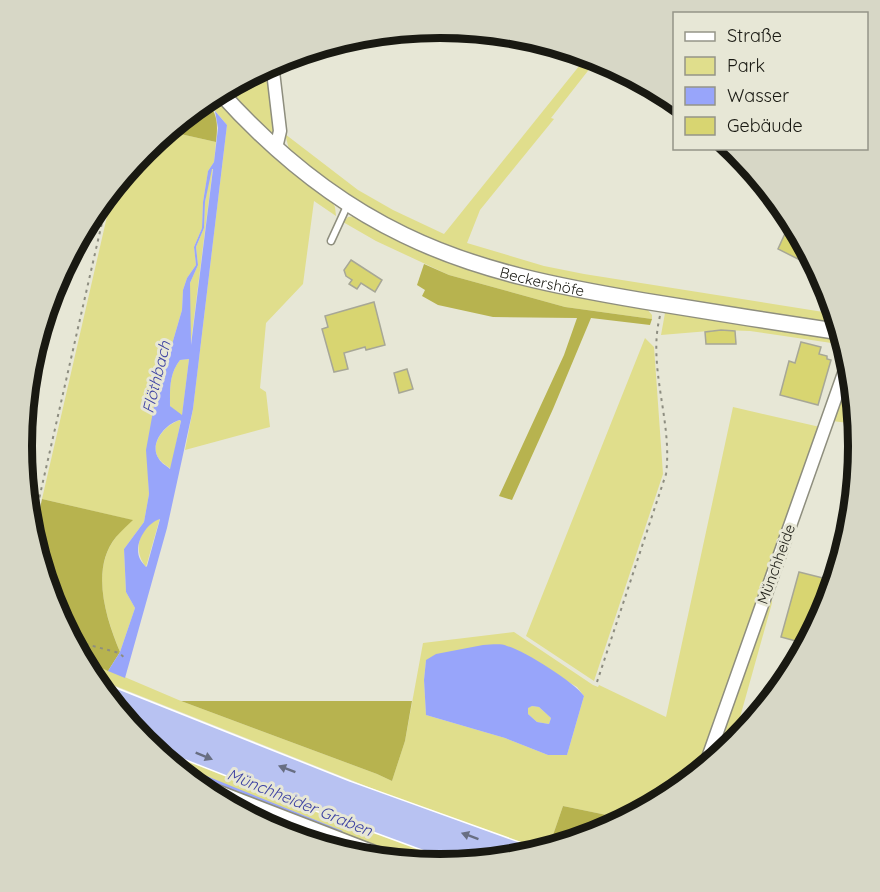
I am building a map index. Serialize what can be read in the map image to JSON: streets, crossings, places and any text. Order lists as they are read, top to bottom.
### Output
{
  "streets": {
    "street": ["Beckershöfe", "Münchheide"]
  },
  "water": ["Flöthbach", "Münchheider Graben"],
  "legend": [
    "Straße",
    "Park",
    "Wasser",
    "Gebäude"
  ]
}
